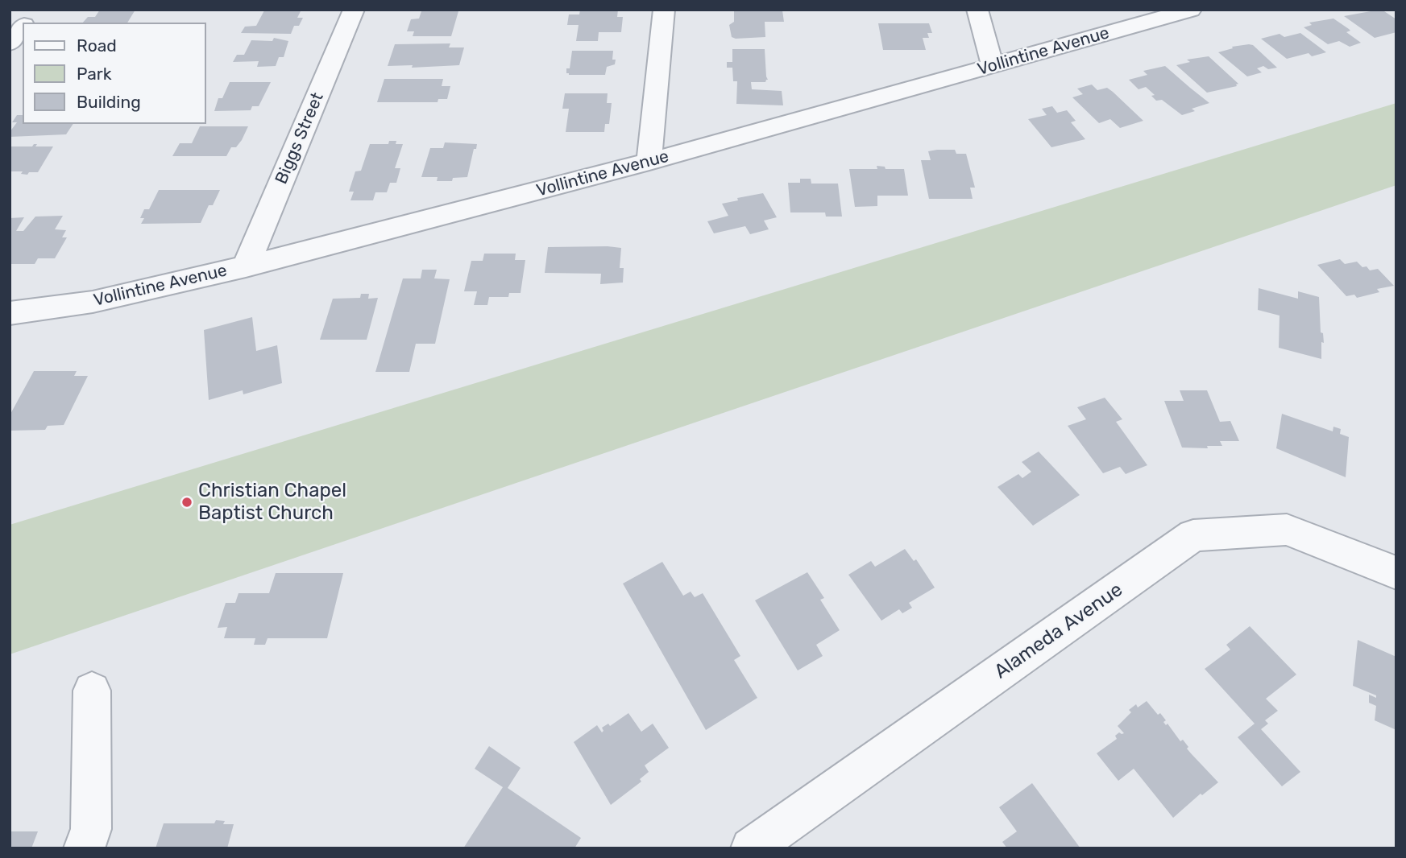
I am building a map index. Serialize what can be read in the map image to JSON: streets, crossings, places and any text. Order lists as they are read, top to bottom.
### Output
{
  "streets": {
    "street": ["Vollintine Avenue", "Biggs Street", "Alameda Avenue"]
  },
  "crossings": [
    ["Vollintine Avenue", "Biggs Street"]
  ],
  "places": ["Christian Chapel Baptist Church"],
  "legend": ["Road", "Park", "Building"]
}
